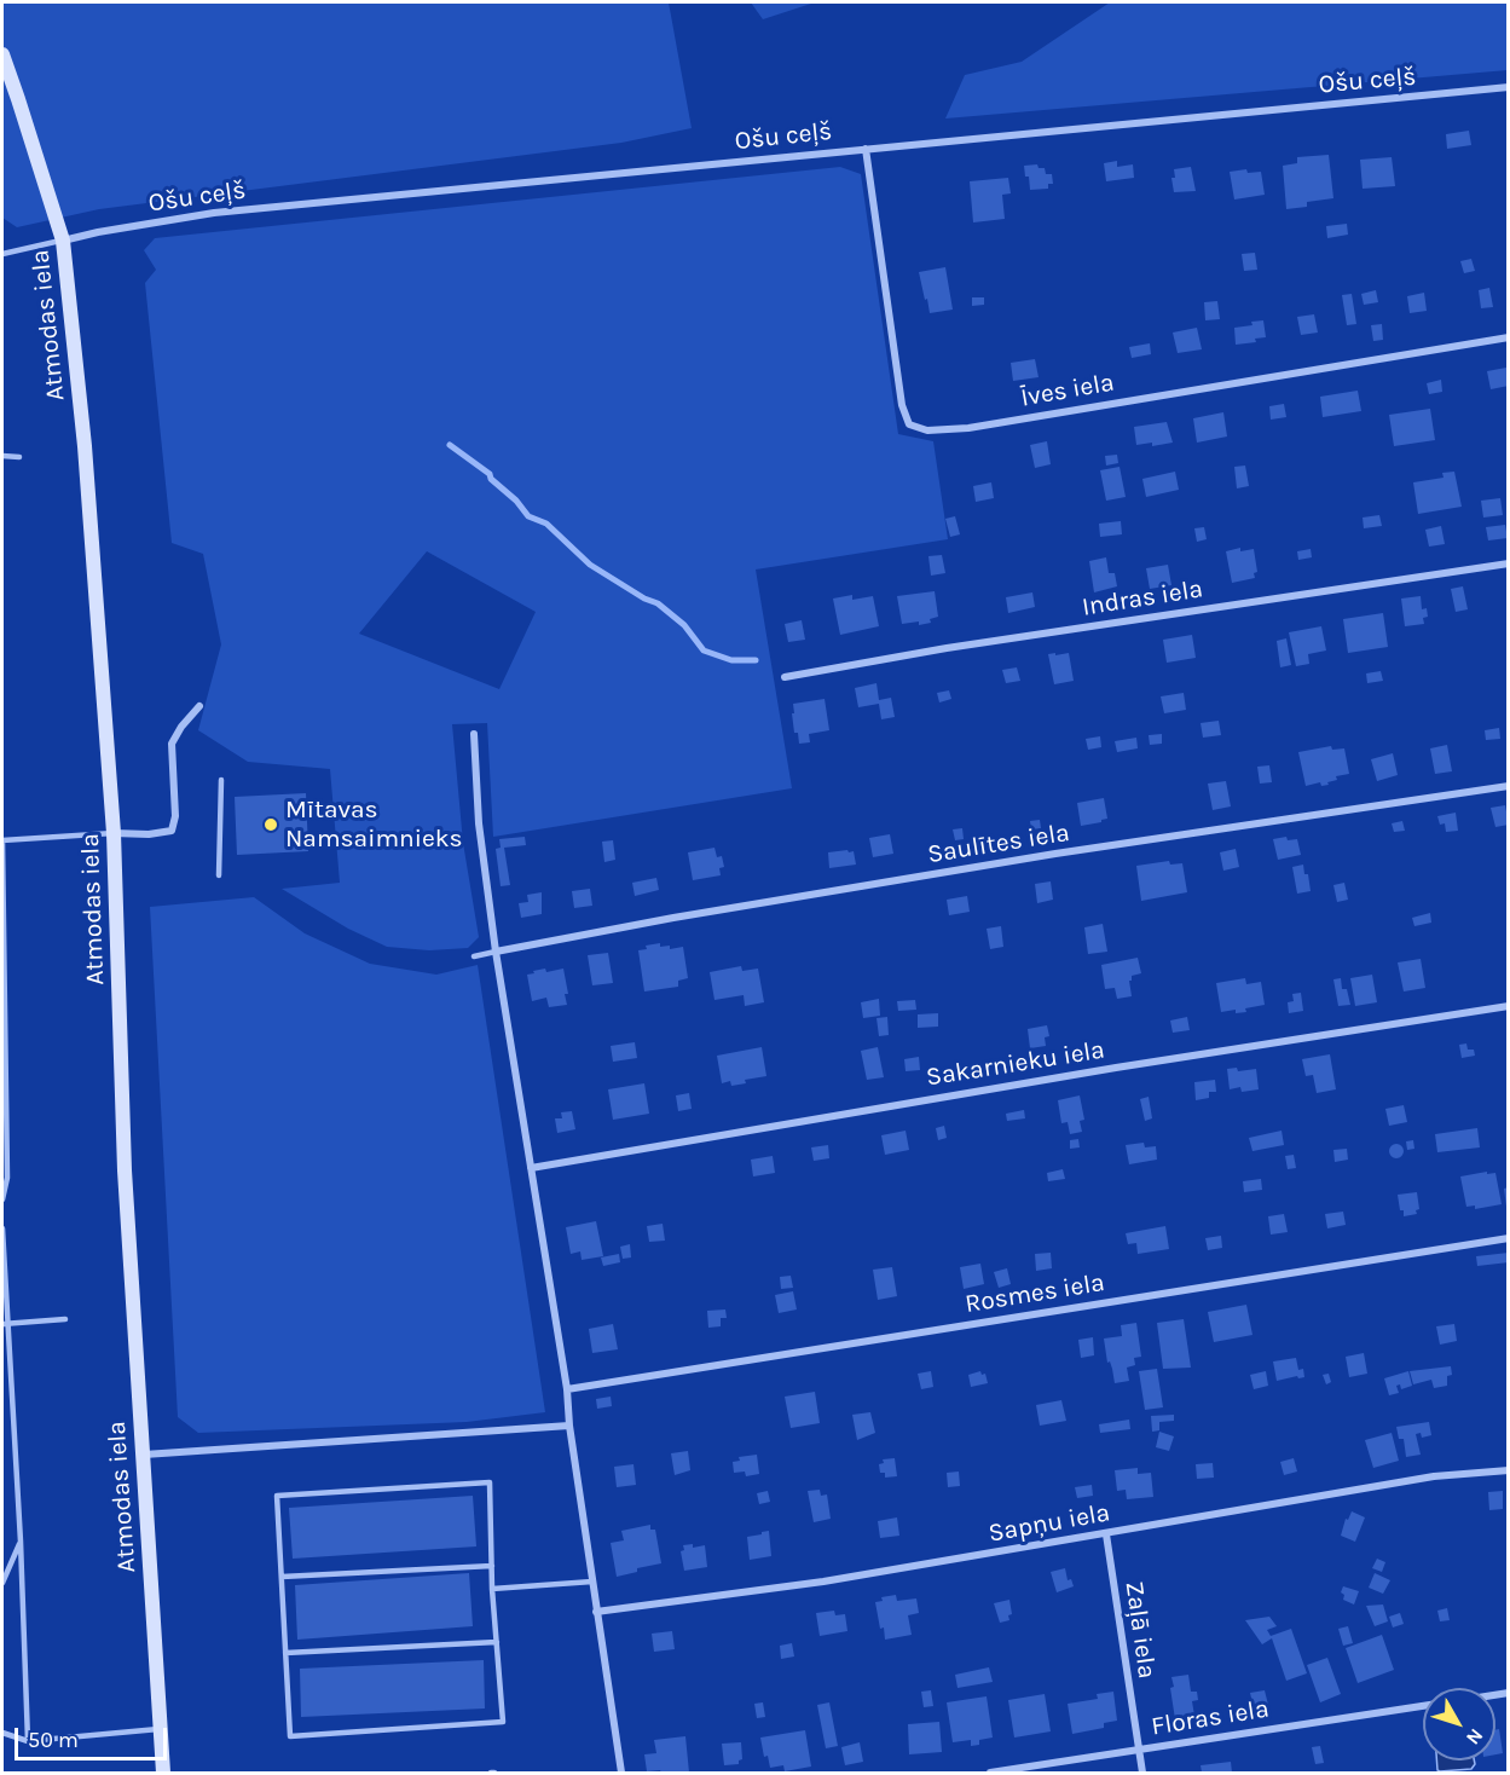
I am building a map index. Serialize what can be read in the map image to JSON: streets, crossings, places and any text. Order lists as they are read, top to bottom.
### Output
{
  "streets": {
    "main road": ["Atmodas iela"],
    "street": [
      "Ošu ceļš",
      "Īves iela",
      "Indras iela",
      "Saulītes iela",
      "Sakarnieku iela",
      "Rosmes iela",
      "Sapņu iela",
      "Zaļā iela",
      "Floras iela"
    ]
  },
  "crossings": [
    ["Ošu ceļš", "Atmodas iela"],
    ["Ošu ceļš", "Īves iela"],
    ["Sapņu iela", "Zaļā iela"],
    ["Zaļā iela", "Floras iela"]
  ],
  "places": ["Mītavas Namsaimnieks"],
  "scale_bar": "50 m",
  "north": "bottom right"
}
